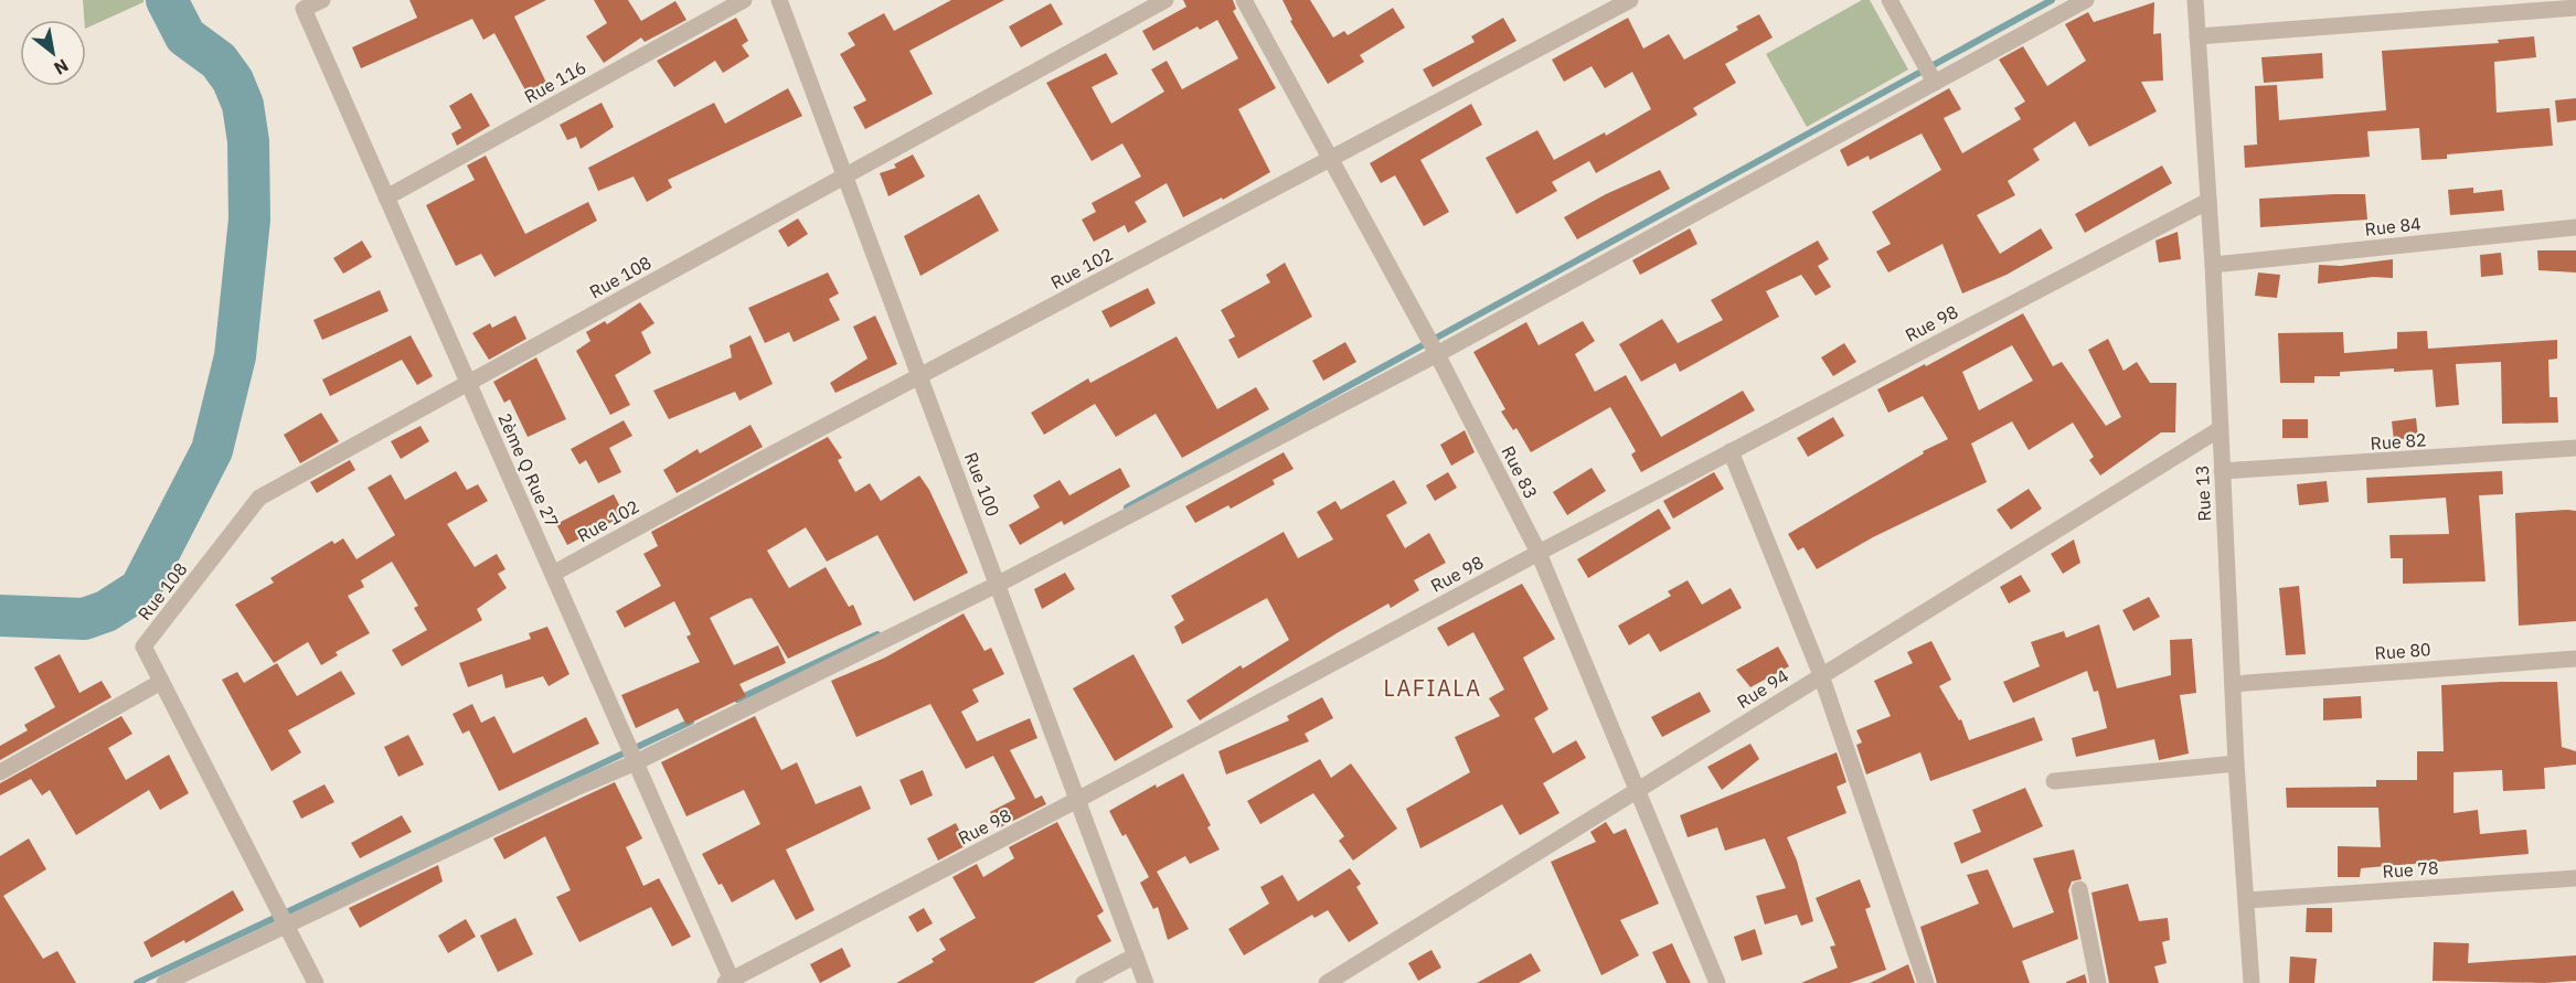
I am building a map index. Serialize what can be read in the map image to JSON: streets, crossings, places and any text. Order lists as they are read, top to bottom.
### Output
{
  "streets": {
    "street": [
      "Rue 116",
      "Rue 84",
      "Rue 102",
      "Rue 108",
      "Rue 98",
      "Rue 82",
      "2ème Q Rue 27",
      "Rue 83",
      "Rue 100",
      "Rue 13",
      "Rue 80",
      "Rue 94",
      "Rue 78"
    ]
  },
  "crossings": [
    ["Rue 116", "2ème Q Rue 27"],
    ["Rue 84", "Rue 13"],
    ["Rue 102", "2ème Q Rue 27"],
    ["Rue 102", "Rue 83"],
    ["Rue 102", "Rue 100"],
    ["Rue 108", "2ème Q Rue 27"],
    ["Rue 108", "Rue 100"],
    ["Rue 98", "2ème Q Rue 27"],
    ["Rue 98", "Rue 83"],
    ["Rue 98", "Rue 100"],
    ["Rue 98", "Rue 13"],
    ["Rue 82", "Rue 13"],
    ["Rue 83", "Rue 94"],
    ["Rue 13", "Rue 80"],
    ["Rue 13", "Rue 94"],
    ["Rue 13", "Rue 78"]
  ],
  "districts": ["LAFIALA"],
  "north": "bottom right"
}
